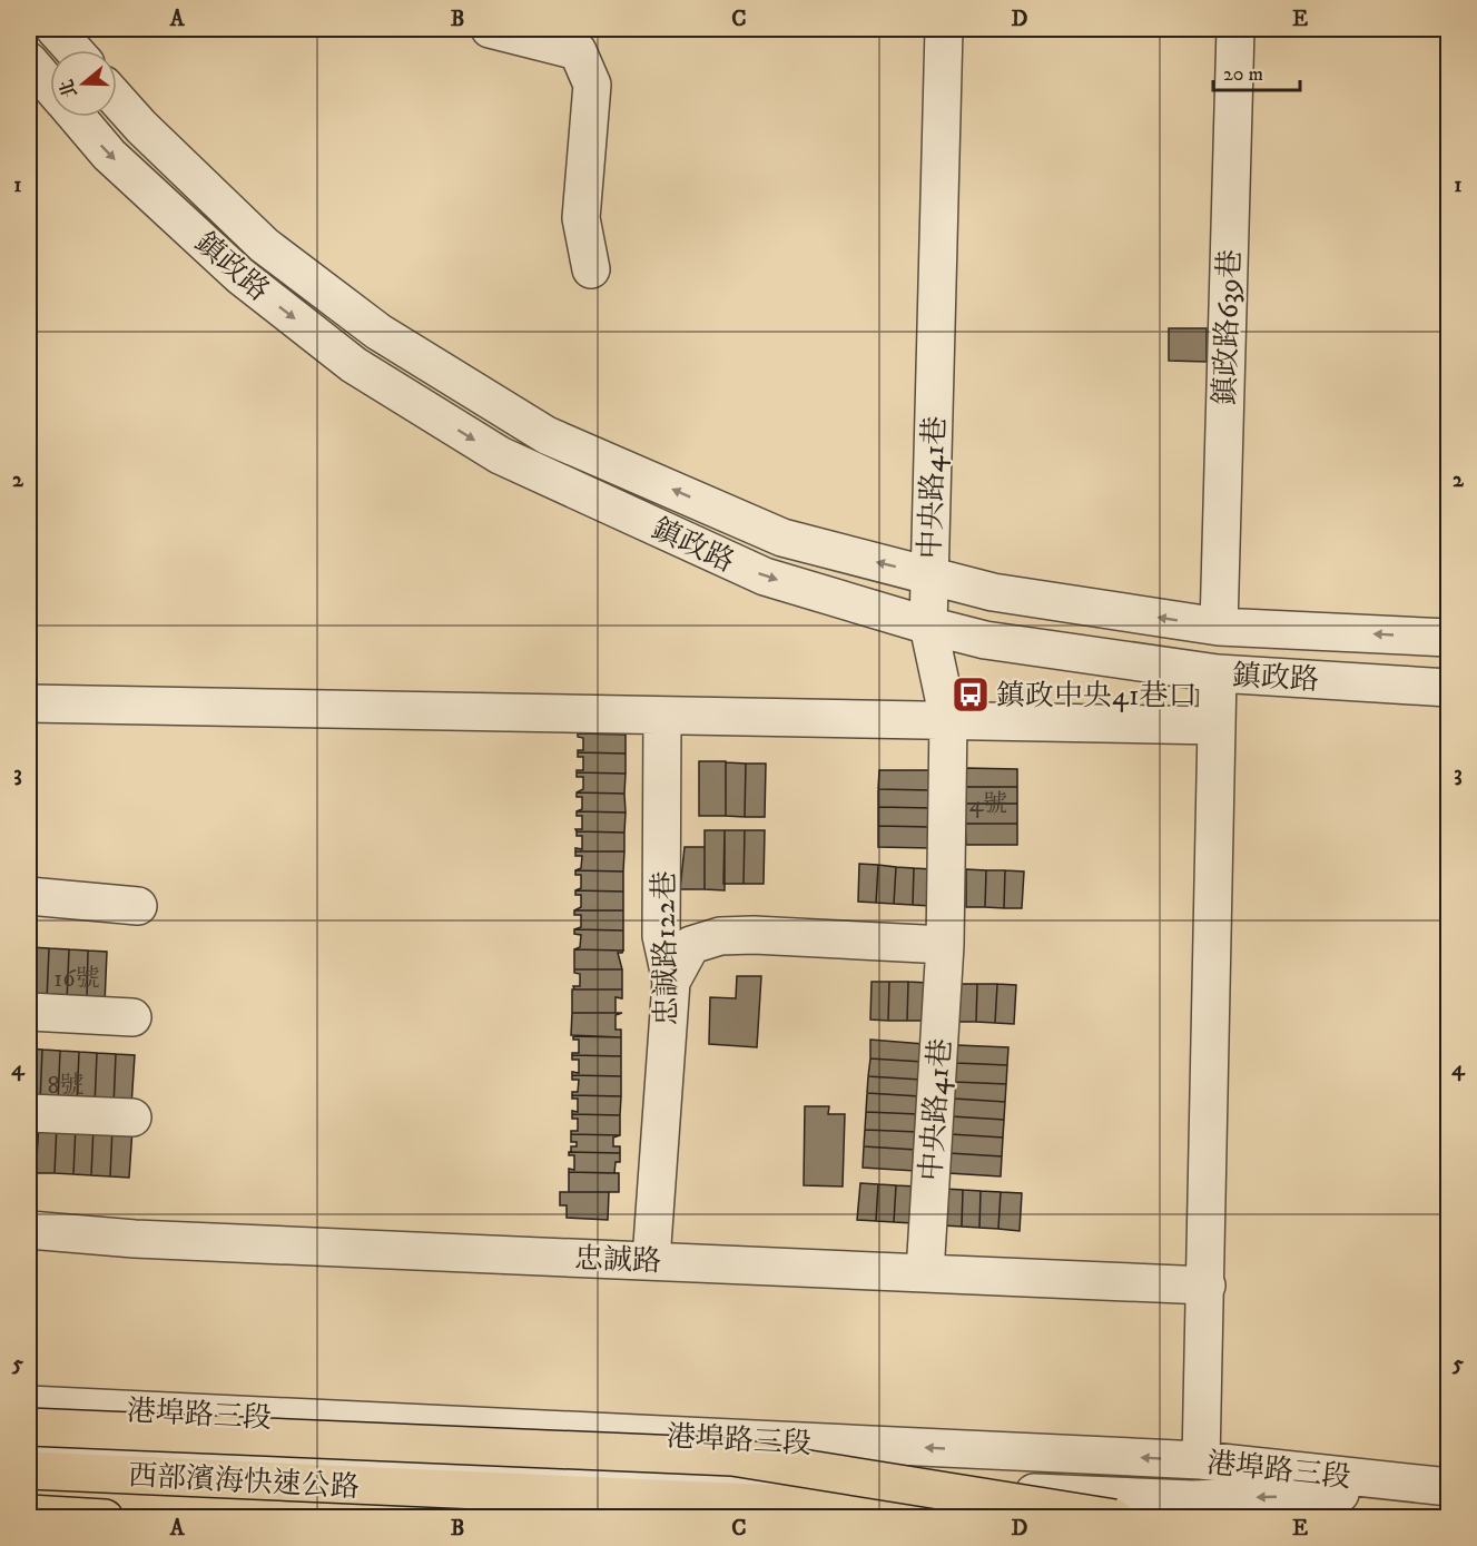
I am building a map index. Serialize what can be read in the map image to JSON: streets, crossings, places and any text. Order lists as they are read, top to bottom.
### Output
{
  "streets": {
    "highway": ["西部濱海快速公路"],
    "street": [
      "鎮政路",
      "鎮政路639巷",
      "中央路41巷",
      "忠誠路122巷",
      "忠誠路",
      "港埠路三段"
    ]
  },
  "crossings": [
    ["鎮政路", "鎮政路639巷"],
    ["鎮政路", "中央路41巷"],
    ["中央路41巷", "忠誠路"],
    ["忠誠路122巷", "忠誠路"]
  ],
  "one_way": ["港埠路三段"],
  "places": {
    "bus stop": ["鎮政中央41巷口"]
  },
  "house_numbers": ["4號", "16號", "8號"],
  "scale_bar": "20 m",
  "north": "left",
  "grid": {
    "columns": [
      "A",
      "B",
      "C",
      "D",
      "E"
    ],
    "rows": [
      "1",
      "2",
      "3",
      "4",
      "5"
    ]
  }
}
